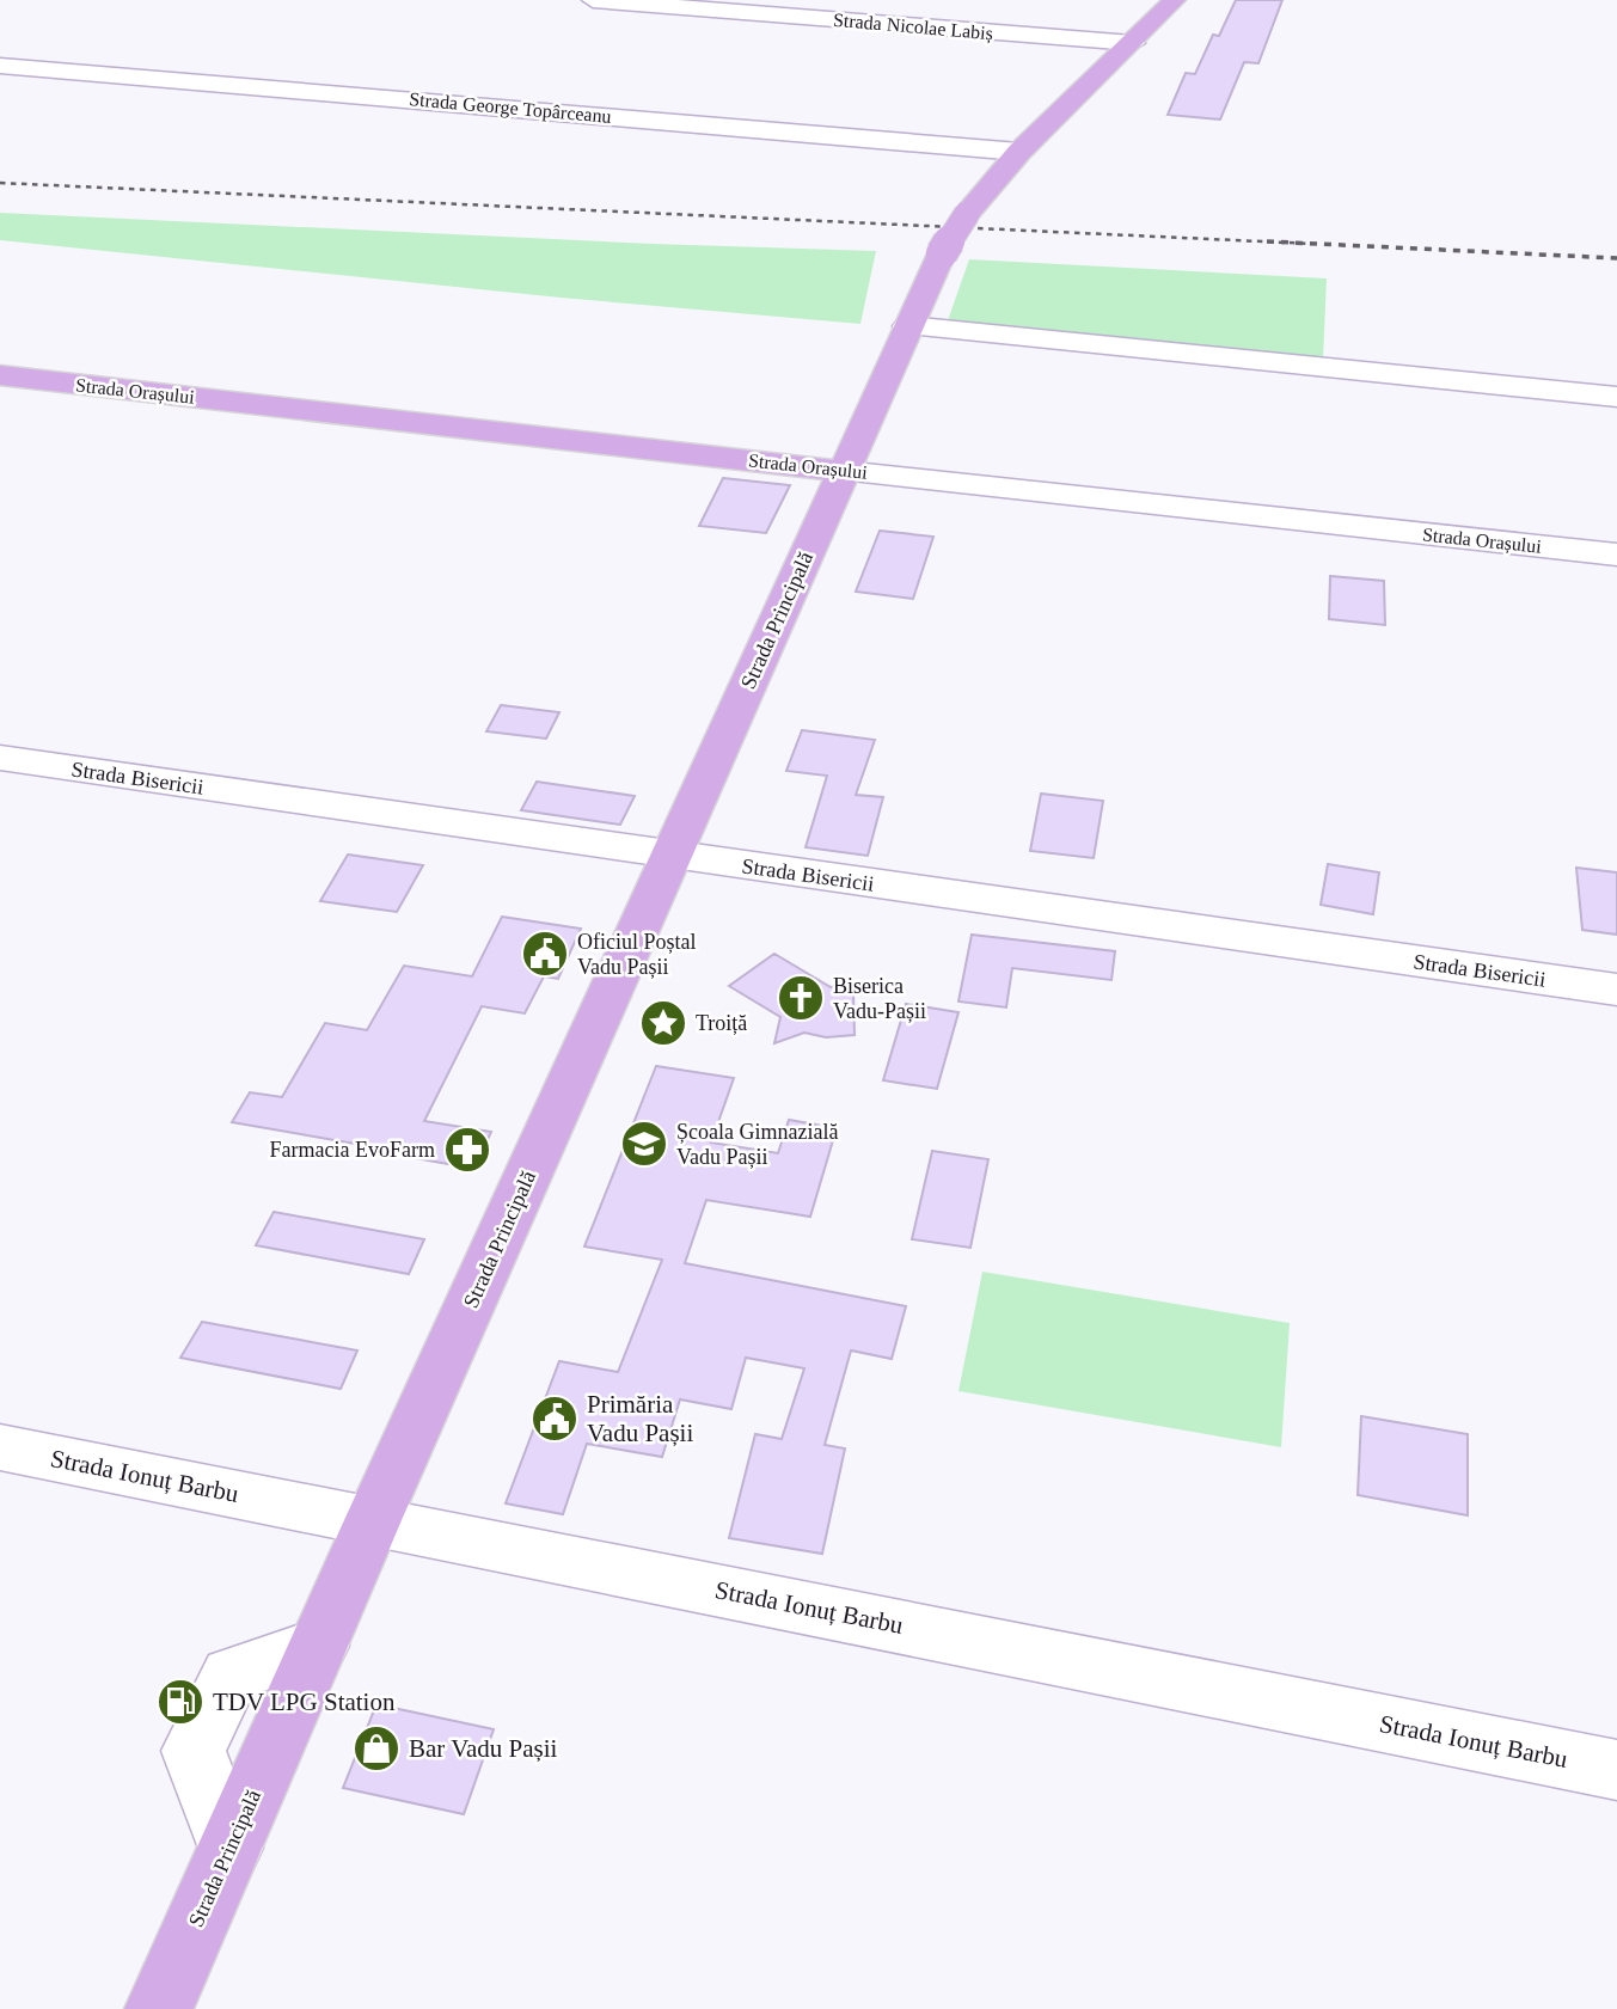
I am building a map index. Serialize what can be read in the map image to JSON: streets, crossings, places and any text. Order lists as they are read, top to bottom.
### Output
{
  "streets": {
    "main road": ["Strada Orașului", "Strada Principală"],
    "street": [
      "Strada Nicolae Labiș",
      "Strada George Topârceanu",
      "Strada Bisericii",
      "Strada Ionuț Barbu"
    ]
  },
  "crossings": [
    ["Strada George Topârceanu", "Strada Principală"],
    ["Strada Orașului", "Strada Principală"],
    ["Strada Principală", "Strada Bisericii"],
    ["Strada Principală", "Strada Ionuț Barbu"]
  ],
  "places": {
    "public building": ["Oficiul Poștal Vadu Pașii", "Primăria Vadu Pașii"],
    "church": ["Biserica Vadu-Pașii"],
    "place": ["Troiță"],
    "school or university": ["Școala Gimnazială Vadu Pașii"],
    "pharmacy": ["Farmacia EvoFarm"],
    "fuel station": ["TDV LPG Station"],
    "shop": ["Bar Vadu Pașii"]
  }
}
